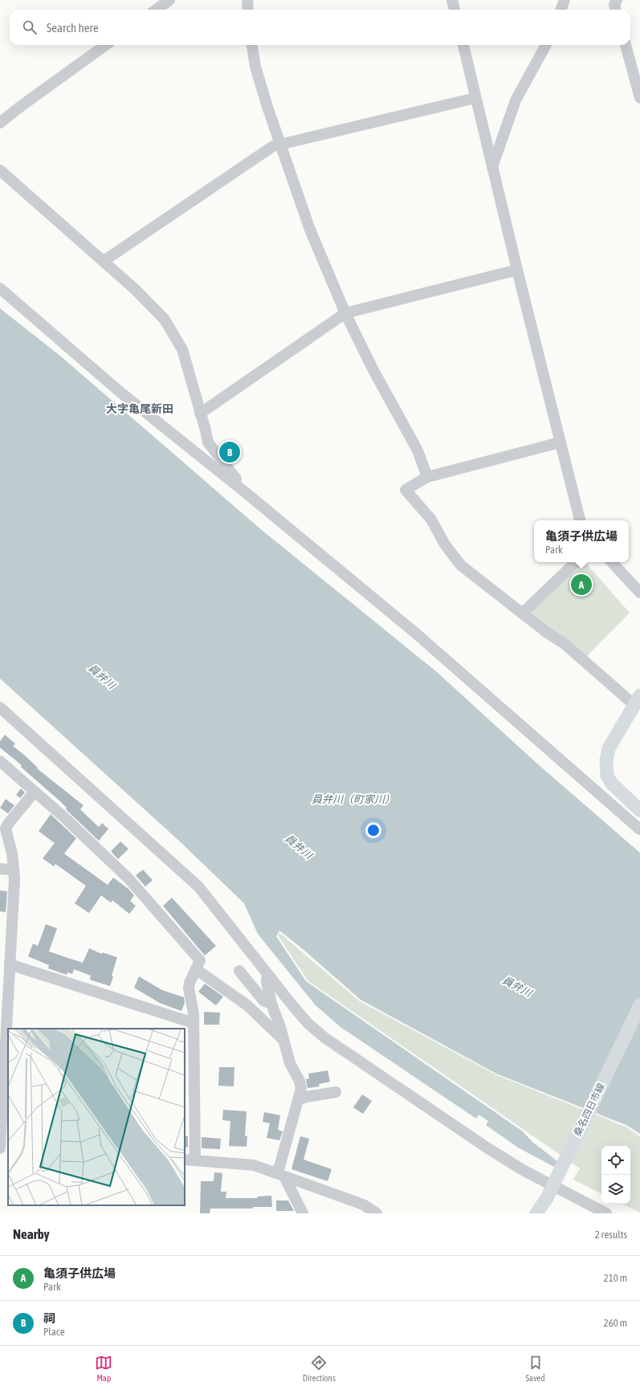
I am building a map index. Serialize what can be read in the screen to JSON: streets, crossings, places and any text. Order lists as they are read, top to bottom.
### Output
{
  "streets": {
    "main road": ["桑名四日市線"]
  },
  "districts": ["大字亀尾新田"],
  "water": ["員弁川", "員弁川（町家川）"],
  "page": {
    "search": "Search here",
    "pins": ["B", "A"],
    "popup": ["亀須子供広場", "Park"],
    "heading": ["Nearby", "2 results"],
    "list": [
      {
        "mark": "A",
        "name": "亀須子供広場",
        "note": "Park",
        "value": "210 m"
      },
      {
        "mark": "B",
        "name": "祠",
        "note": "Place",
        "value": "260 m"
      }
    ],
    "nav": ["Map", "Directions", "Saved"]
  }
}
